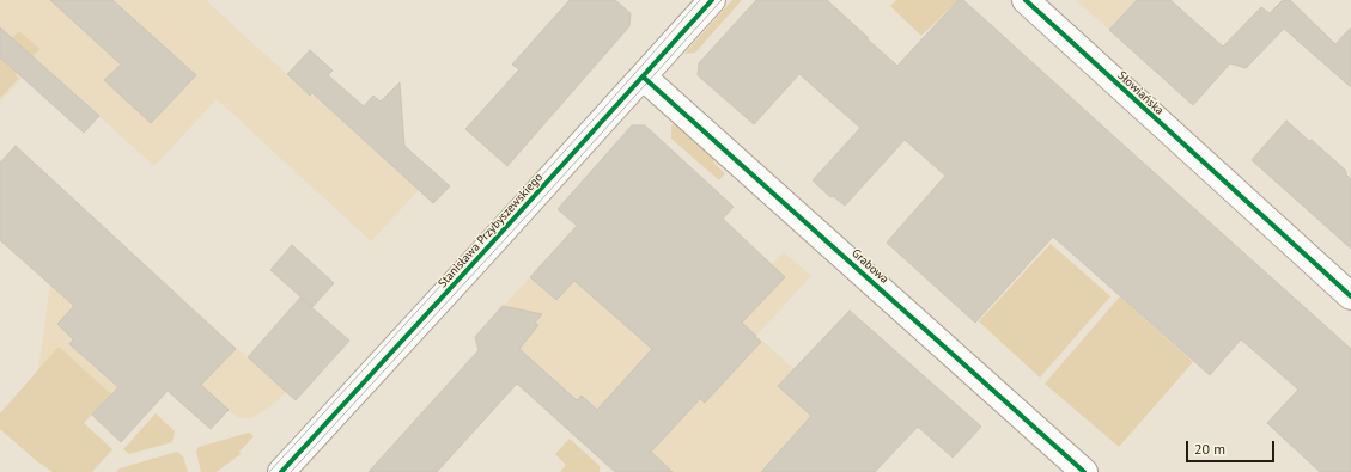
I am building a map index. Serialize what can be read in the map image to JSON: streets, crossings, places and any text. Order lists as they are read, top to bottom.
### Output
{
  "streets": {
    "street": ["Słowiańska", "Stanisława Przybyszewskiego", "Grabowa"]
  },
  "crossings": [
    ["Stanisława Przybyszewskiego", "Grabowa"]
  ],
  "scale_bar": "20 m"
}
